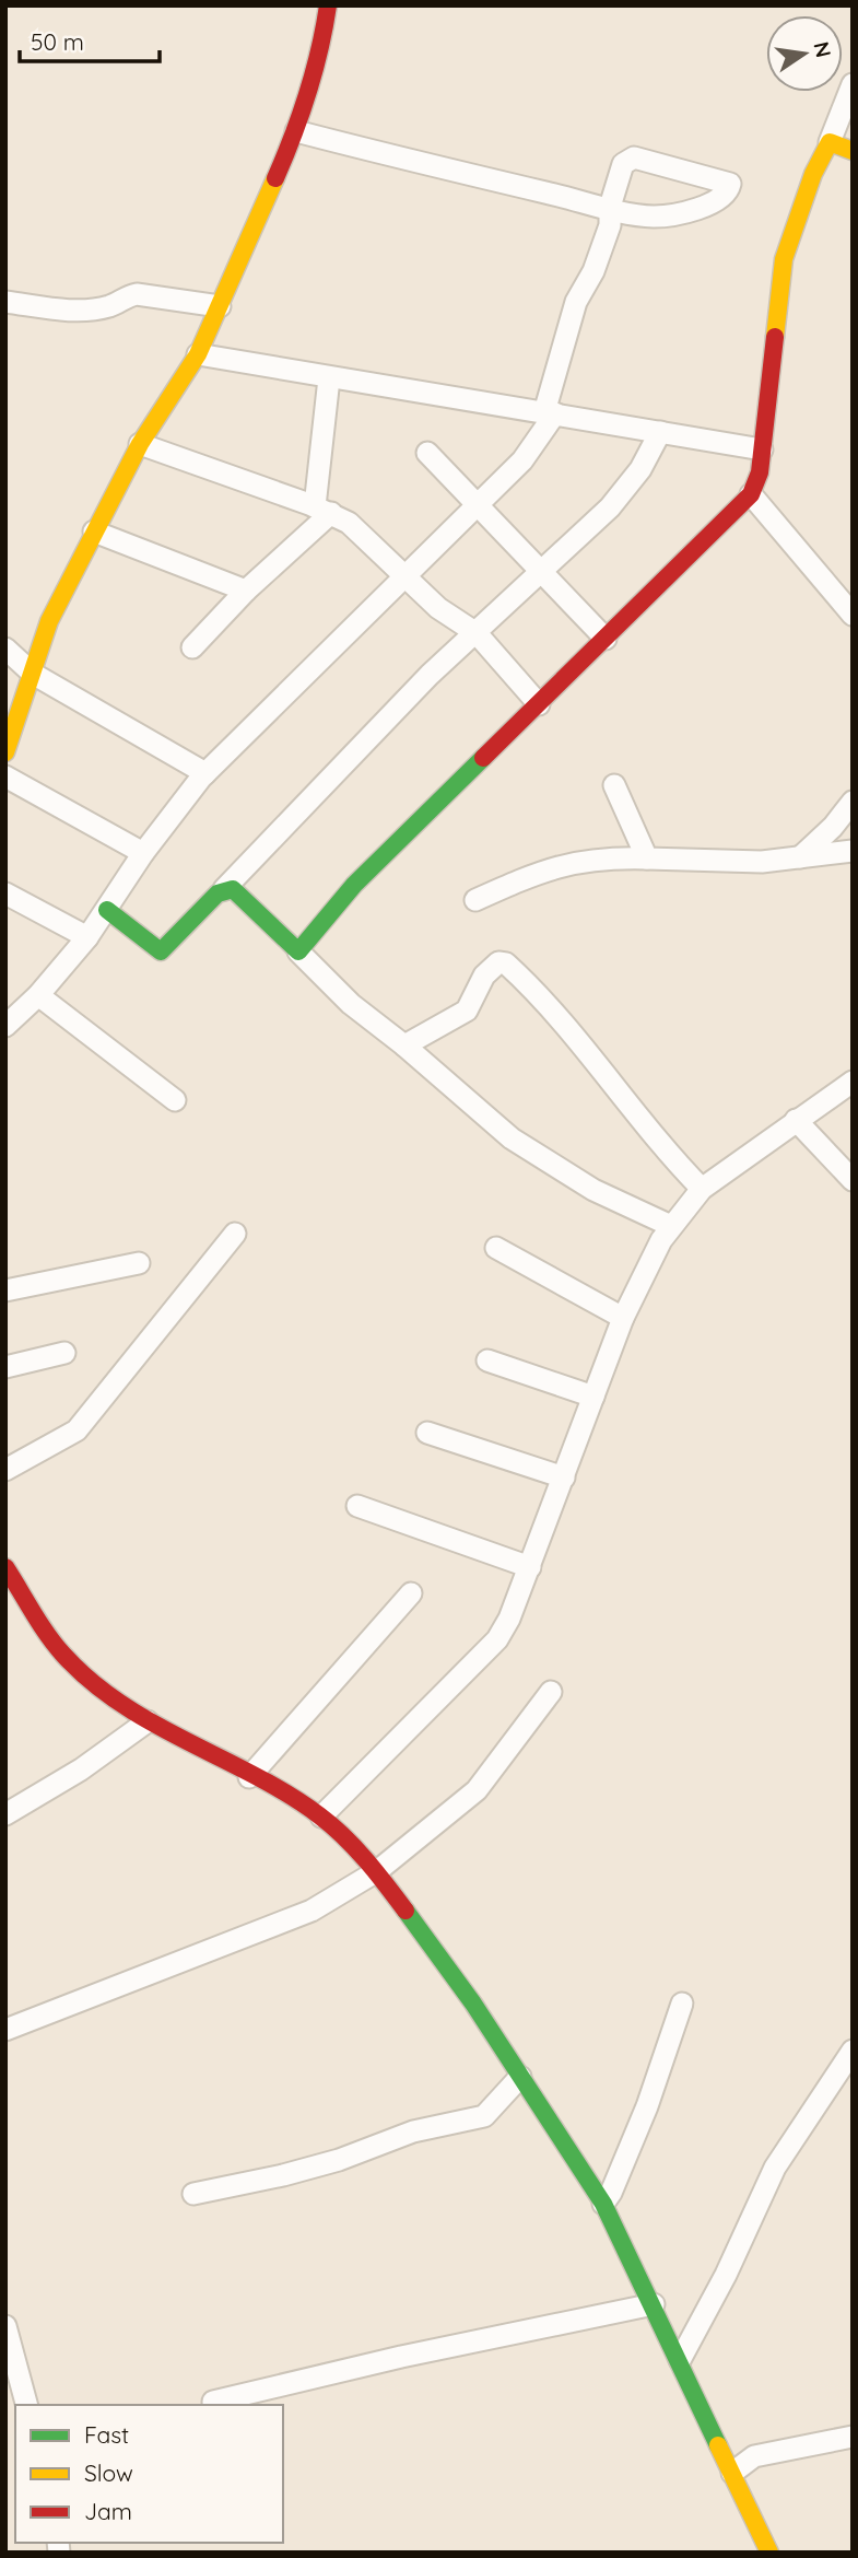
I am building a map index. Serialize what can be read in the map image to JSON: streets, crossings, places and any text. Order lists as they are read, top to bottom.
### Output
{
  "legend": ["Fast", "Slow", "Jam"],
  "scale_bar": "50 m",
  "north": "right"
}
